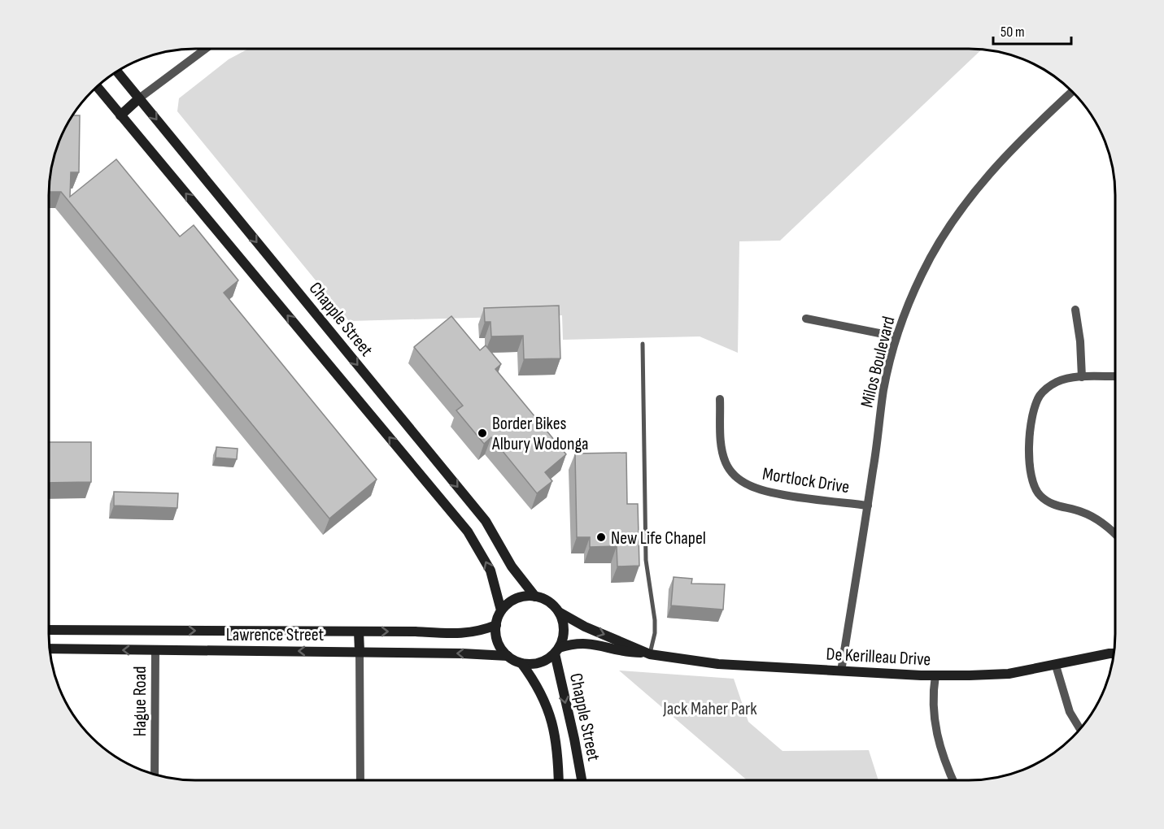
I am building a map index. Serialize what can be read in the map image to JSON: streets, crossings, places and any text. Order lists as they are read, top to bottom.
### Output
{
  "streets": {
    "street": [
      "Chapple Street",
      "Milos Boulevard",
      "Mortlock Drive",
      "Lawrence Street",
      "De Kerilleau Drive",
      "Hague Road"
    ]
  },
  "crossings": [
    ["Chapple Street", "Lawrence Street"],
    ["Chapple Street", "De Kerilleau Drive"],
    ["Milos Boulevard", "Mortlock Drive"],
    ["Milos Boulevard", "De Kerilleau Drive"],
    ["Lawrence Street", "De Kerilleau Drive"],
    ["Lawrence Street", "Hague Road"]
  ],
  "parks": ["Jack Maher Park"],
  "places": ["Border Bikes Albury Wodonga", "New Life Chapel"],
  "scale_bar": "50 m"
}
